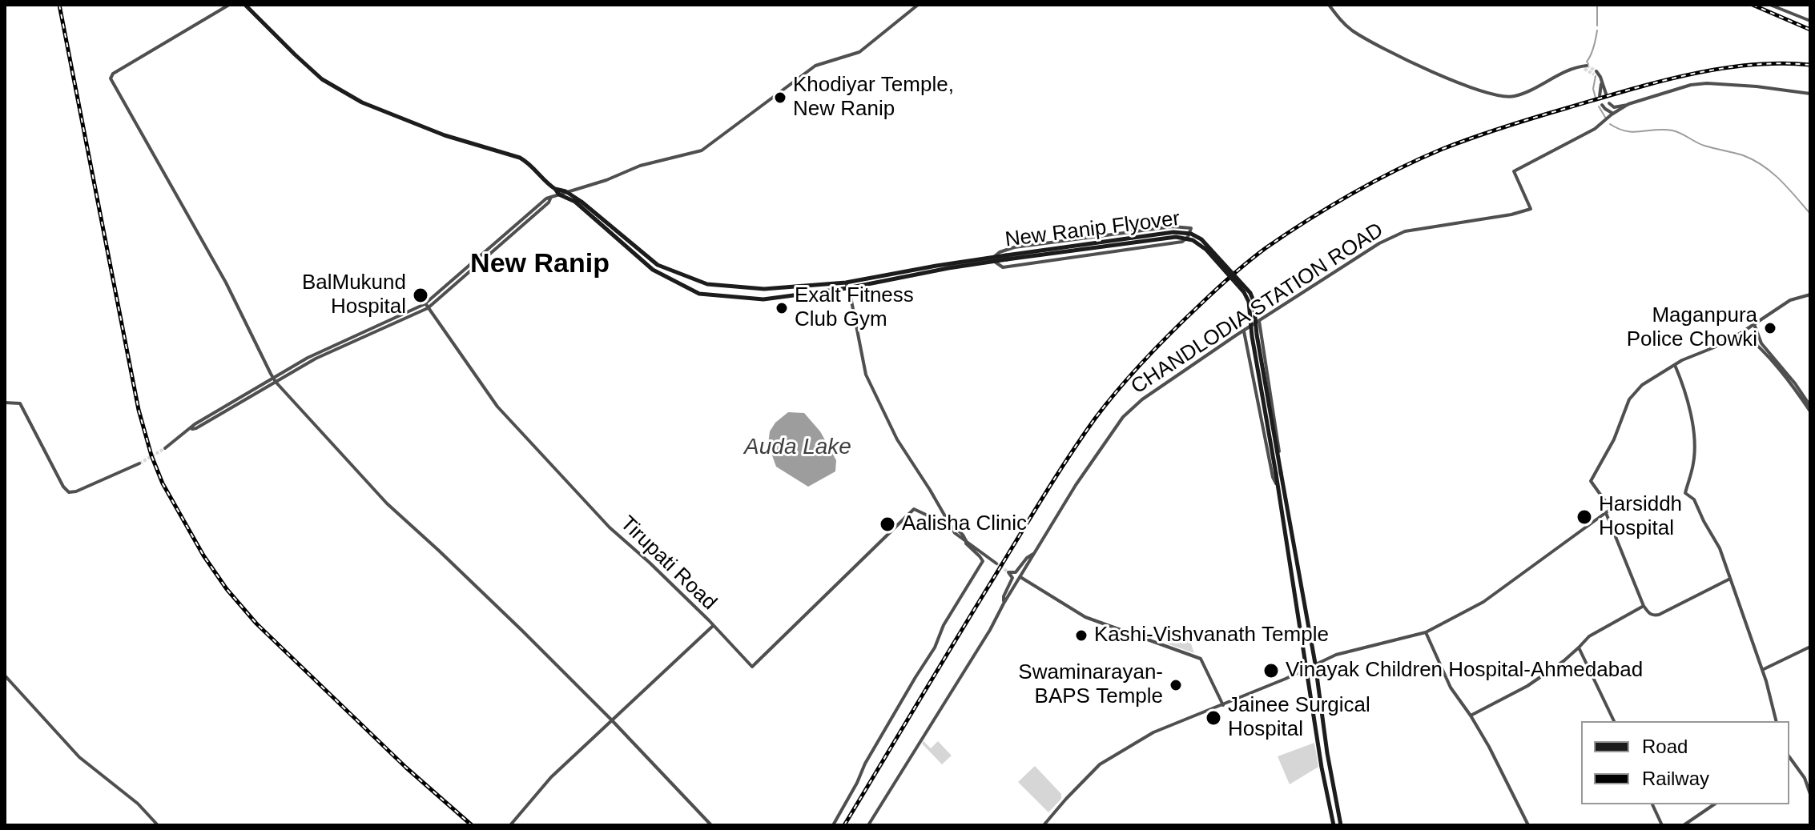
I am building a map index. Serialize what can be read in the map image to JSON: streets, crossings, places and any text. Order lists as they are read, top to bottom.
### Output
{
  "streets": {
    "main road": ["New Ranip Flyover"],
    "street": ["CHANDLODIA STATION ROAD", "Tirupati Road"]
  },
  "districts": ["New Ranip"],
  "water": ["Auda Lake"],
  "places": [
    "Khodiyar Temple, New Ranip",
    "BalMukund Hospital",
    "Exalt Fitness Club Gym",
    "Maganpura Police Chowki",
    "Harsiddh Hospital",
    "Aalisha Clinic",
    "Kashi-Vishvanath Temple",
    "Vinayak Children Hospital-Ahmedabad",
    "Swaminarayan- BAPS Temple",
    "Jainee Surgical Hospital"
  ],
  "legend": ["Road", "Railway"]
}
